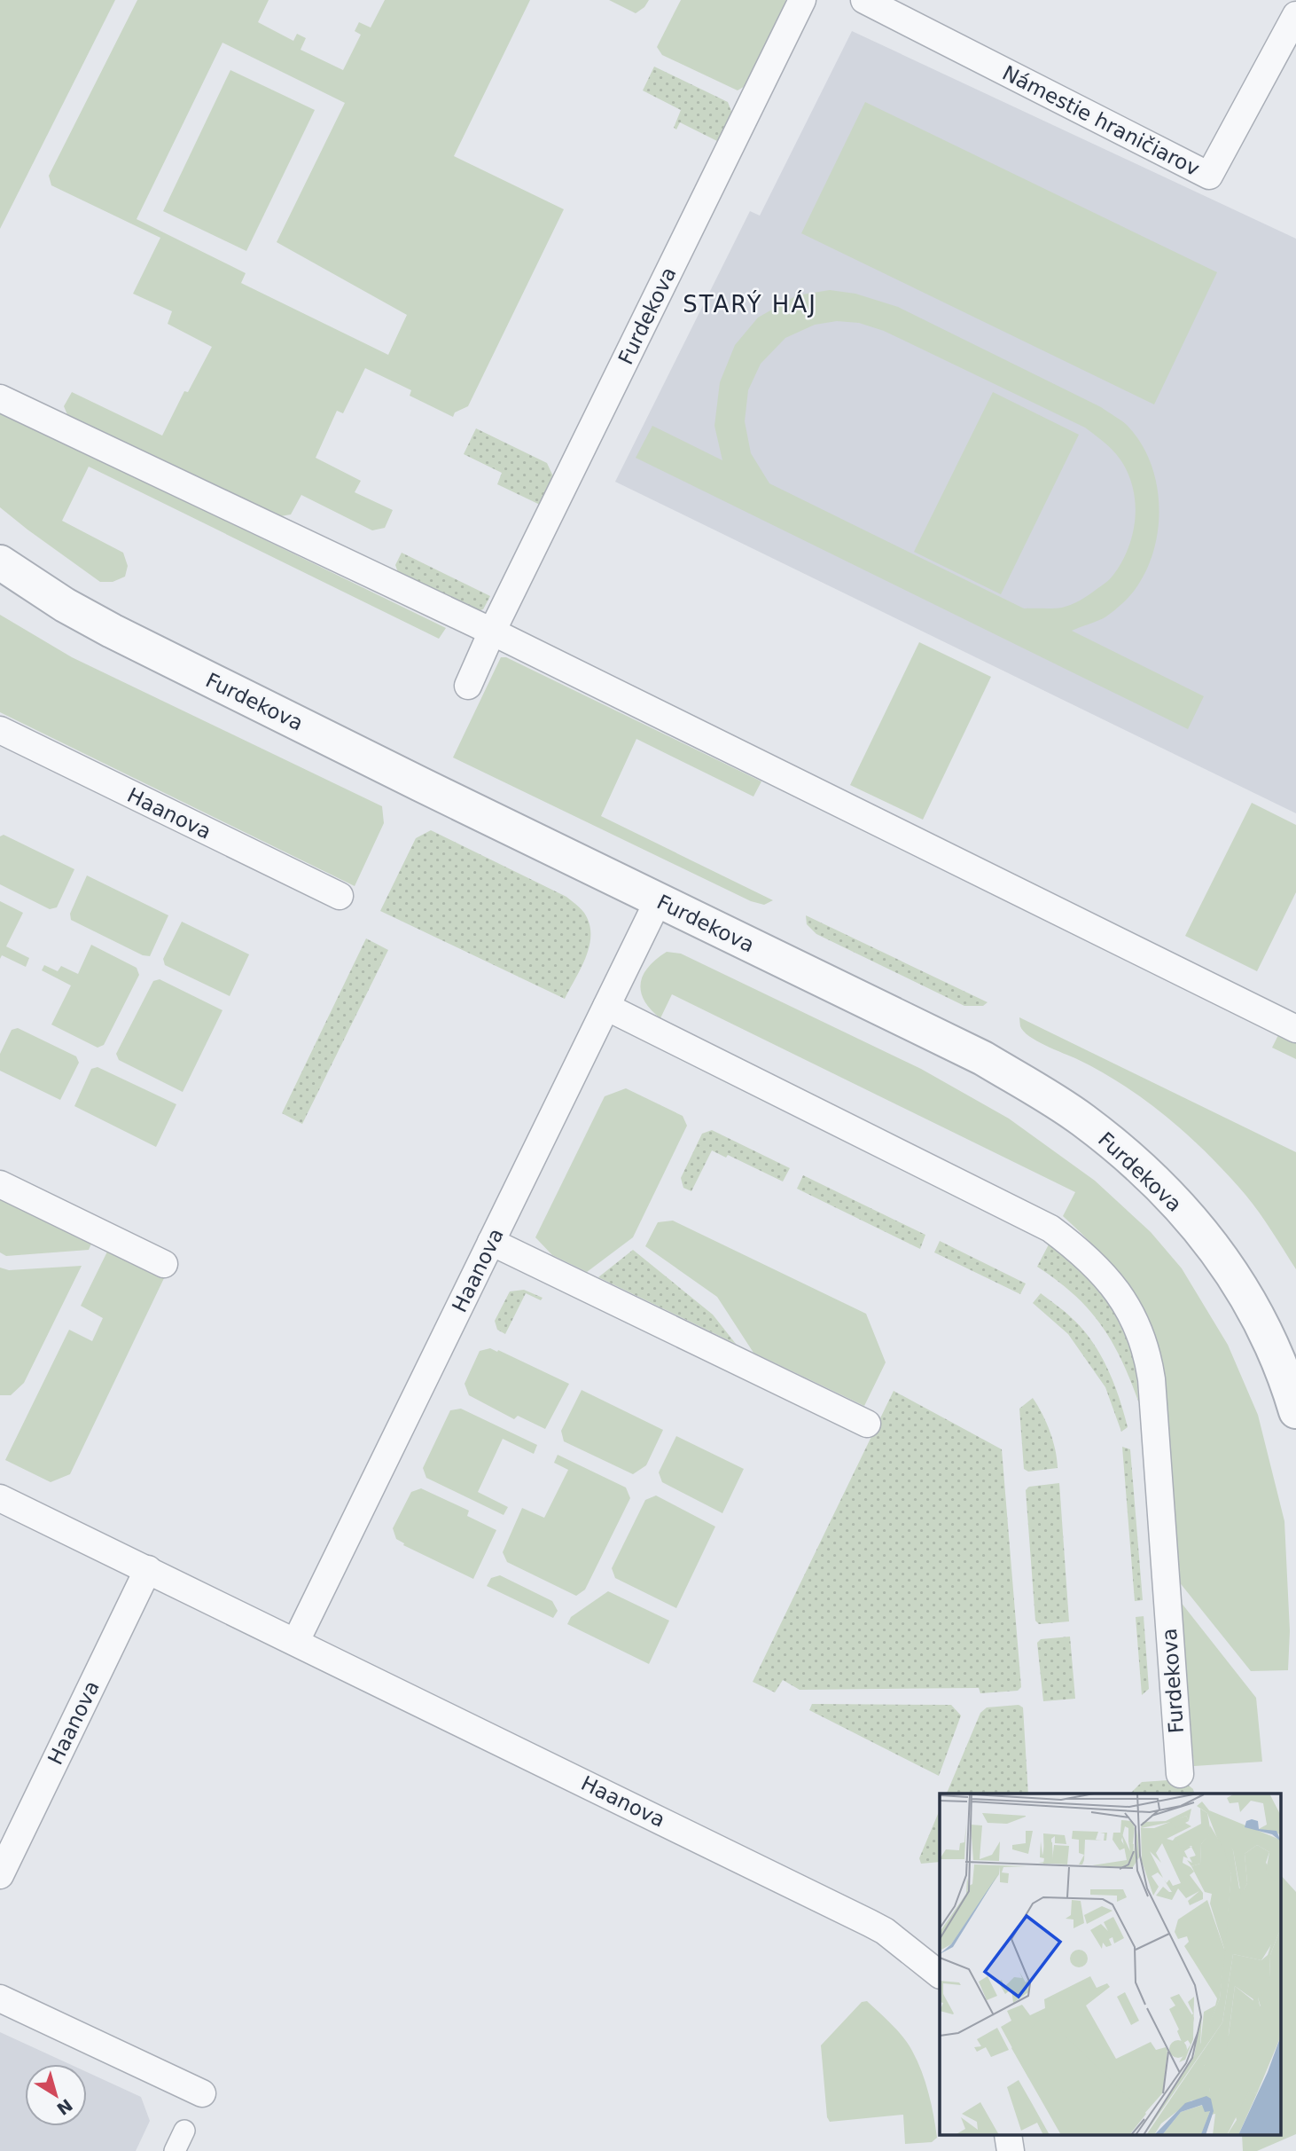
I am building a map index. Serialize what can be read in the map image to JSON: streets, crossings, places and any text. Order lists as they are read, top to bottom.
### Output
{
  "streets": {
    "street": ["Námestie hraničiarov", "Furdekova", "Haanova"]
  },
  "crossings": [
    ["Furdekova", "Haanova"]
  ],
  "districts": ["STARÝ HÁJ"],
  "north": "bottom right"
}
